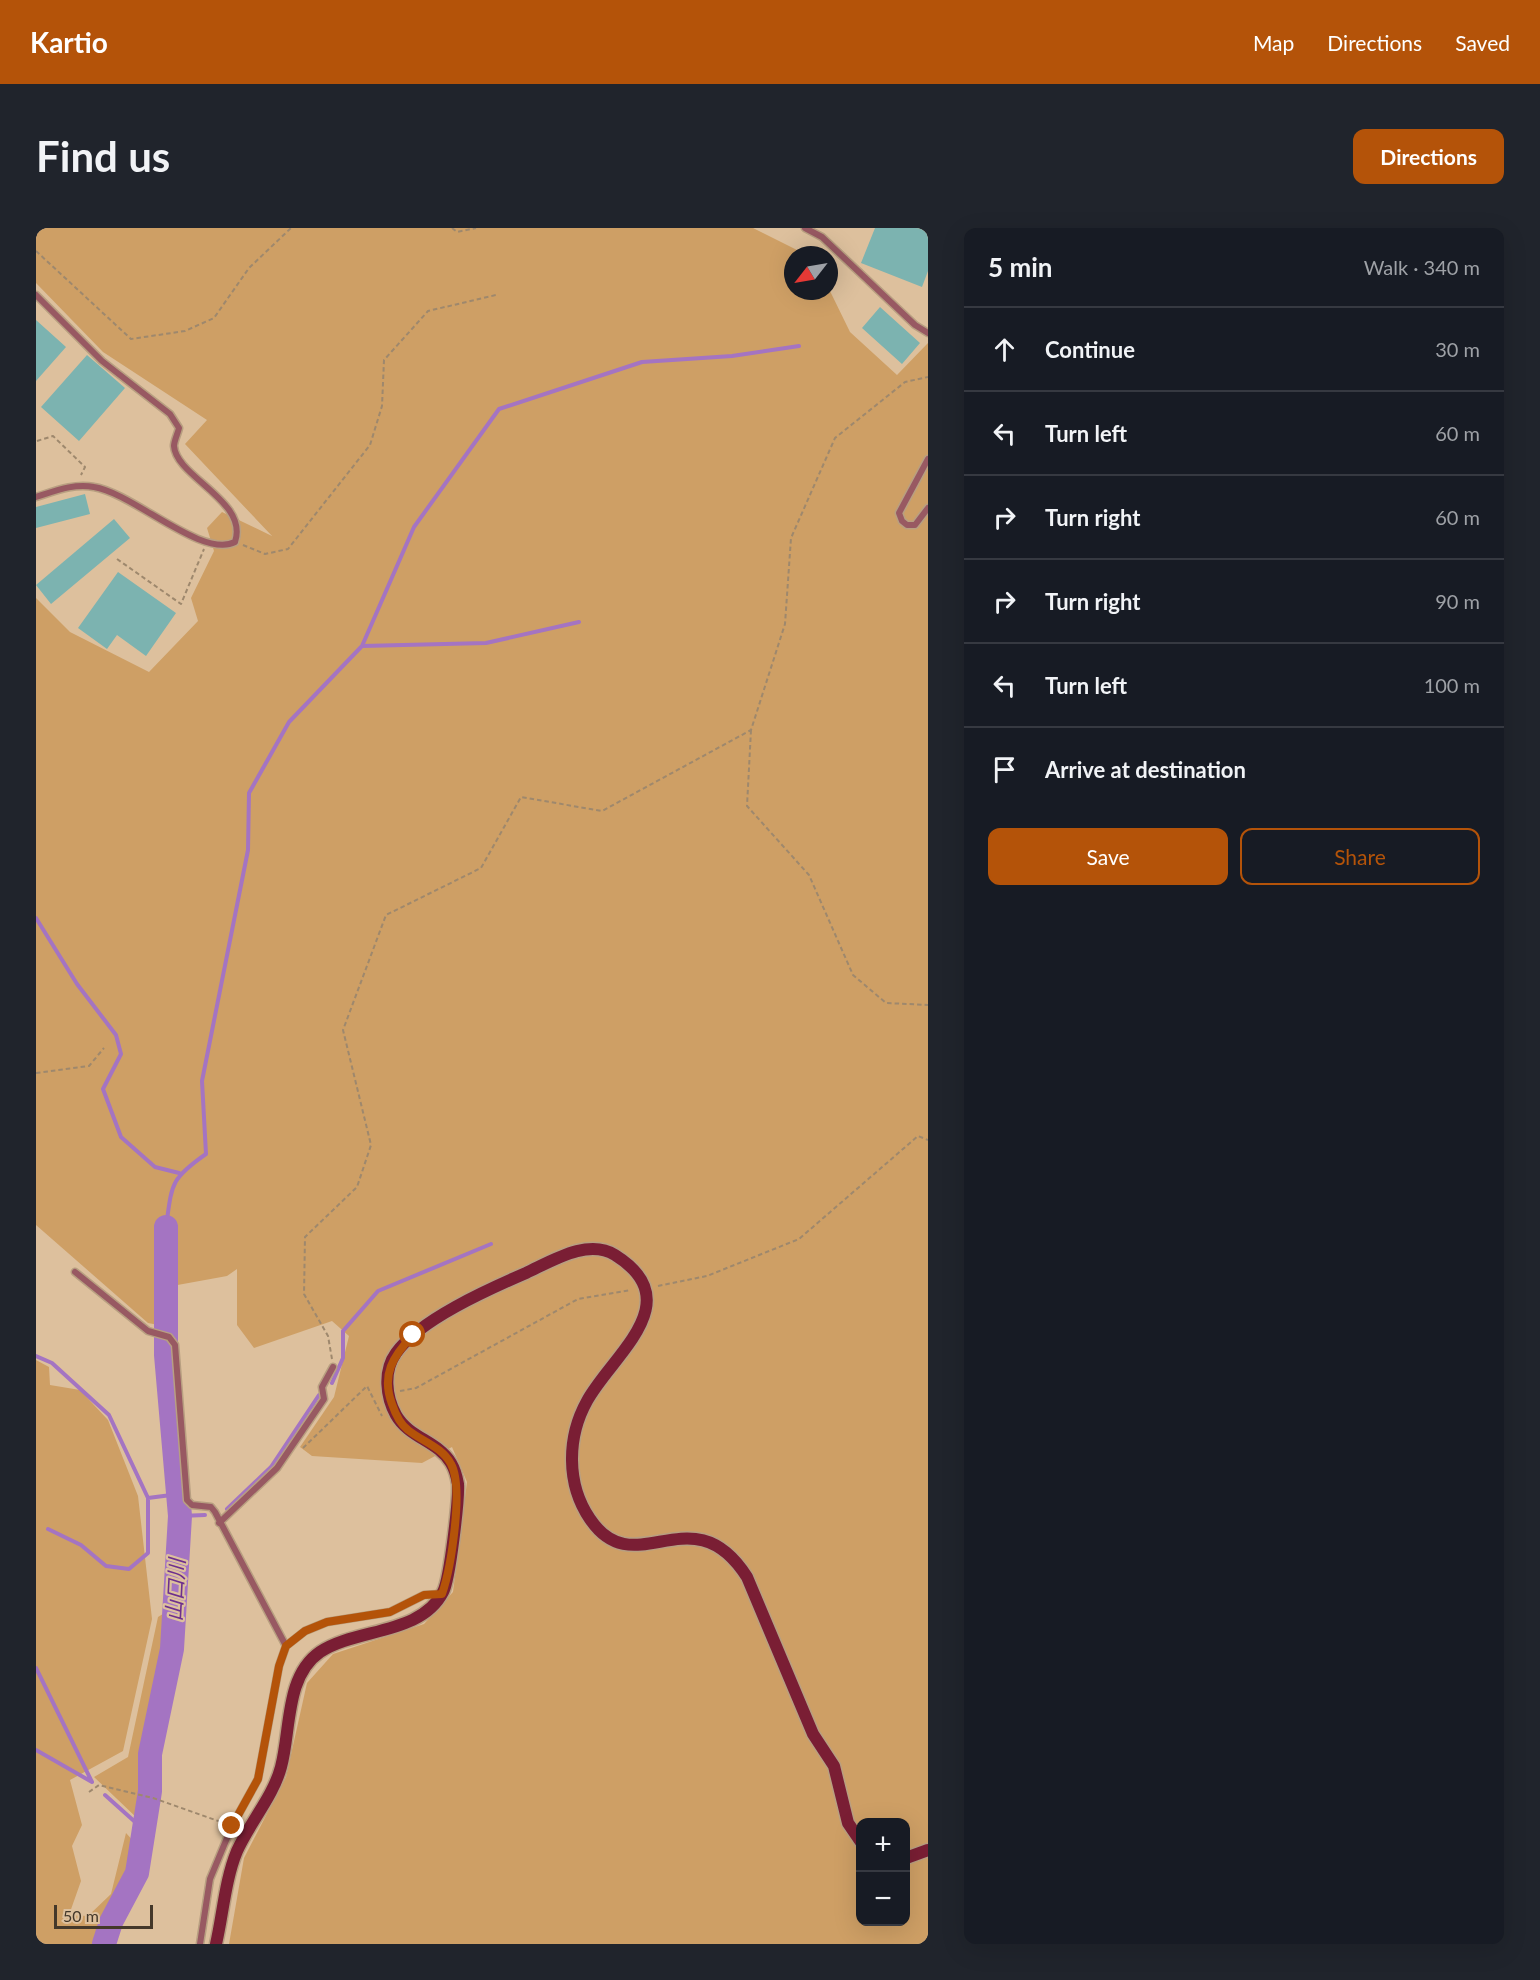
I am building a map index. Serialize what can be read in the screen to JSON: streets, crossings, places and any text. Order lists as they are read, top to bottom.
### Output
{
  "water": ["山口川"],
  "scale_bar": "50 m",
  "north": "bottom left",
  "page": {
    "header": "Kartio",
    "nav": ["Map", "Directions", "Saved"],
    "buttons": [
      "Directions",
      ["Save", "Share"]
    ],
    "title": "Find us",
    "heading": ["5 min", "Walk · 340 m"],
    "list": [
      ["Continue", "30 m"],
      ["Turn left", "60 m"],
      ["Turn right", "60 m"],
      ["Turn right", "90 m"],
      ["Turn left", "100 m"],
      "Arrive at destination"
    ],
    "map_buttons": ["+", "−"],
    "scale": "50 m"
  }
}
